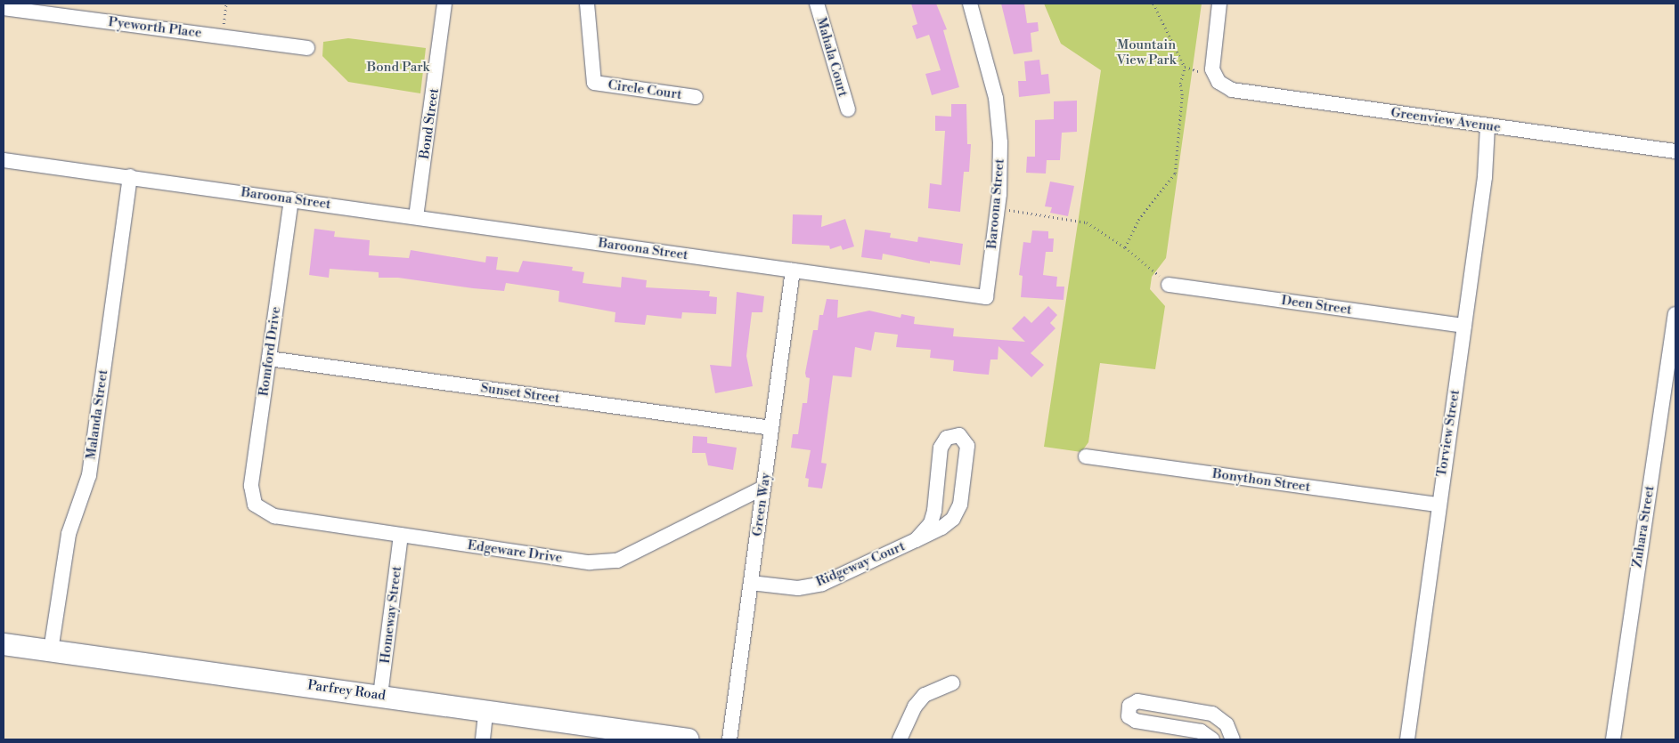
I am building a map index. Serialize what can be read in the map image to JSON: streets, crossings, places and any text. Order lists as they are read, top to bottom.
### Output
{
  "streets": {
    "main road": ["Parfrey Road"],
    "street": [
      "Pyeworth Place",
      "Mahala Court",
      "Circle Court",
      "Greenview Avenue",
      "Bond Street",
      "Baroona Street",
      "Deen Street",
      "Romford Drive",
      "Sunset Street",
      "Malanda Street",
      "Torview Street",
      "Bonython Street",
      "Green Way",
      "Zuhara Street",
      "Edgeware Drive",
      "Ridgeway Court",
      "Homeway Street"
    ]
  },
  "crossings": [
    ["Greenview Avenue", "Torview Street"],
    ["Bond Street", "Baroona Street"],
    ["Baroona Street", "Romford Drive"],
    ["Baroona Street", "Malanda Street"],
    ["Baroona Street", "Green Way"],
    ["Deen Street", "Torview Street"],
    ["Romford Drive", "Sunset Street"],
    ["Romford Drive", "Edgeware Drive"],
    ["Sunset Street", "Green Way"],
    ["Malanda Street", "Parfrey Road"],
    ["Torview Street", "Bonython Street"],
    ["Green Way", "Edgeware Drive"],
    ["Green Way", "Ridgeway Court"],
    ["Edgeware Drive", "Homeway Street"],
    ["Homeway Street", "Parfrey Road"]
  ],
  "parks": ["Mountain View Park", "Bond Park"]
}
